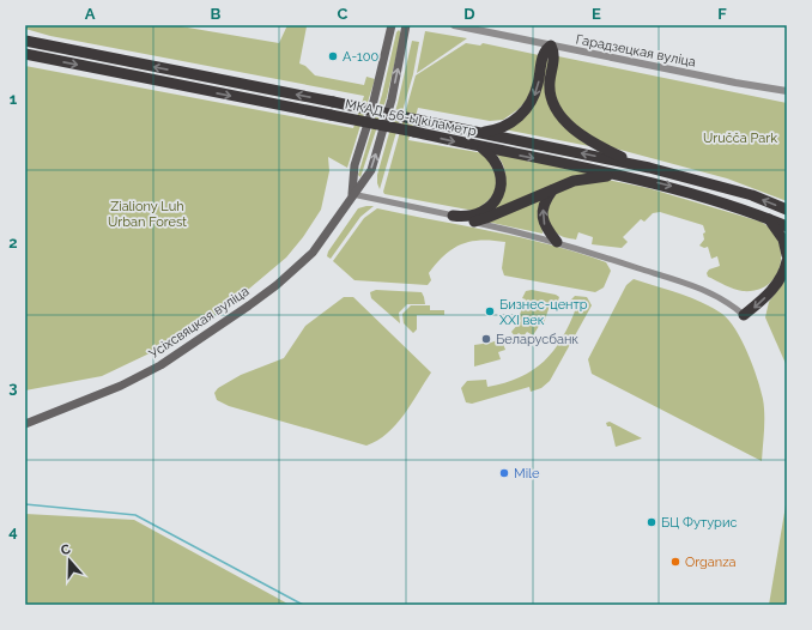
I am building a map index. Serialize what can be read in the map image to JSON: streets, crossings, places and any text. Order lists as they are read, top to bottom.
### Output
{
  "streets": {
    "highway": ["МКАД, 56-ы кіламетр"],
    "main road": ["Усіхсвяцкая вуліца"],
    "street": ["Гарадзецкая вуліца"]
  },
  "parks": ["Uručča Park", "Zialiony Luh Urban Forest"],
  "places": [
    "A-100",
    "Бизнес-центр XXI век",
    "Беларусбанк",
    "Mile",
    "БЦ Футурис",
    "Organza"
  ],
  "north": "top",
  "grid": {
    "columns": [
      "A",
      "B",
      "C",
      "D",
      "E",
      "F"
    ],
    "rows": [
      "1",
      "2",
      "3",
      "4"
    ]
  }
}
